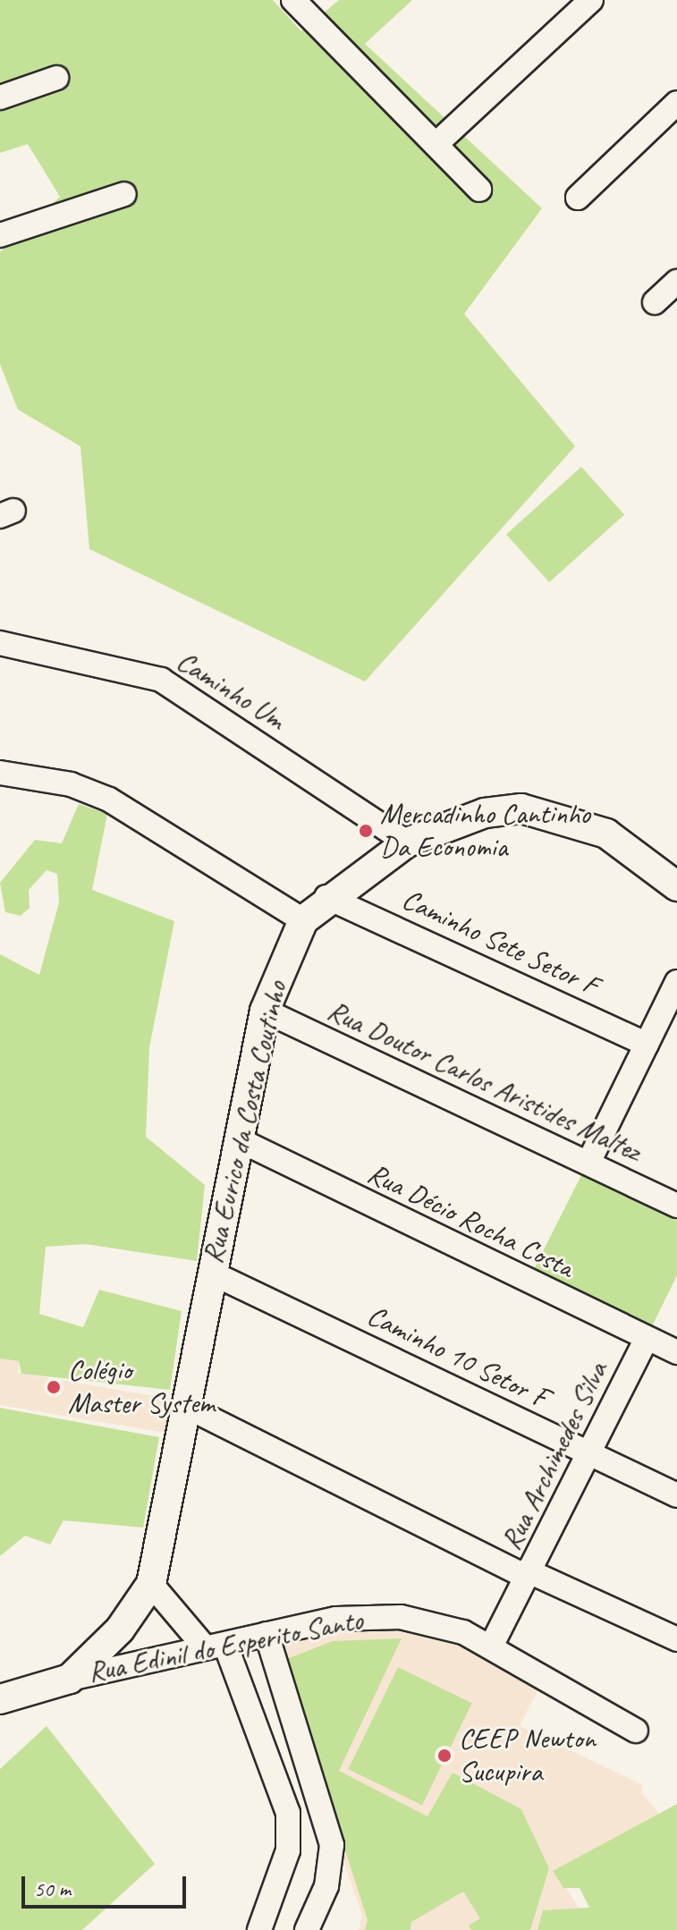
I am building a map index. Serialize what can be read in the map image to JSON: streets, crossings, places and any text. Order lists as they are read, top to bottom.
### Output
{
  "streets": {
    "street": [
      "Caminho Um",
      "Caminho Sete Setor F",
      "Rua Doutor Carlos Aristides Maltez",
      "Rua Eurico da Costa Coutinho",
      "Rua Décio Rocha Costa",
      "Caminho 10 Setor F",
      "Rua Archimedes Silva",
      "Rua Edinil do Esperito Santo"
    ]
  },
  "crossings": [
    ["Caminho Um", "Rua Eurico da Costa Coutinho"],
    ["Caminho Sete Setor F", "Rua Eurico da Costa Coutinho"],
    ["Rua Doutor Carlos Aristides Maltez", "Rua Eurico da Costa Coutinho"],
    ["Rua Eurico da Costa Coutinho", "Rua Décio Rocha Costa"],
    ["Rua Eurico da Costa Coutinho", "Caminho 10 Setor F"],
    ["Rua Eurico da Costa Coutinho", "Rua Archimedes Silva"],
    ["Rua Eurico da Costa Coutinho", "Rua Edinil do Esperito Santo"],
    ["Rua Décio Rocha Costa", "Rua Archimedes Silva"],
    ["Caminho 10 Setor F", "Rua Archimedes Silva"]
  ],
  "places": ["Mercadinho Cantinho Da Economia", "Colégio Master System", "CEEP Newton Sucupira"],
  "scale_bar": "50 m"
}
